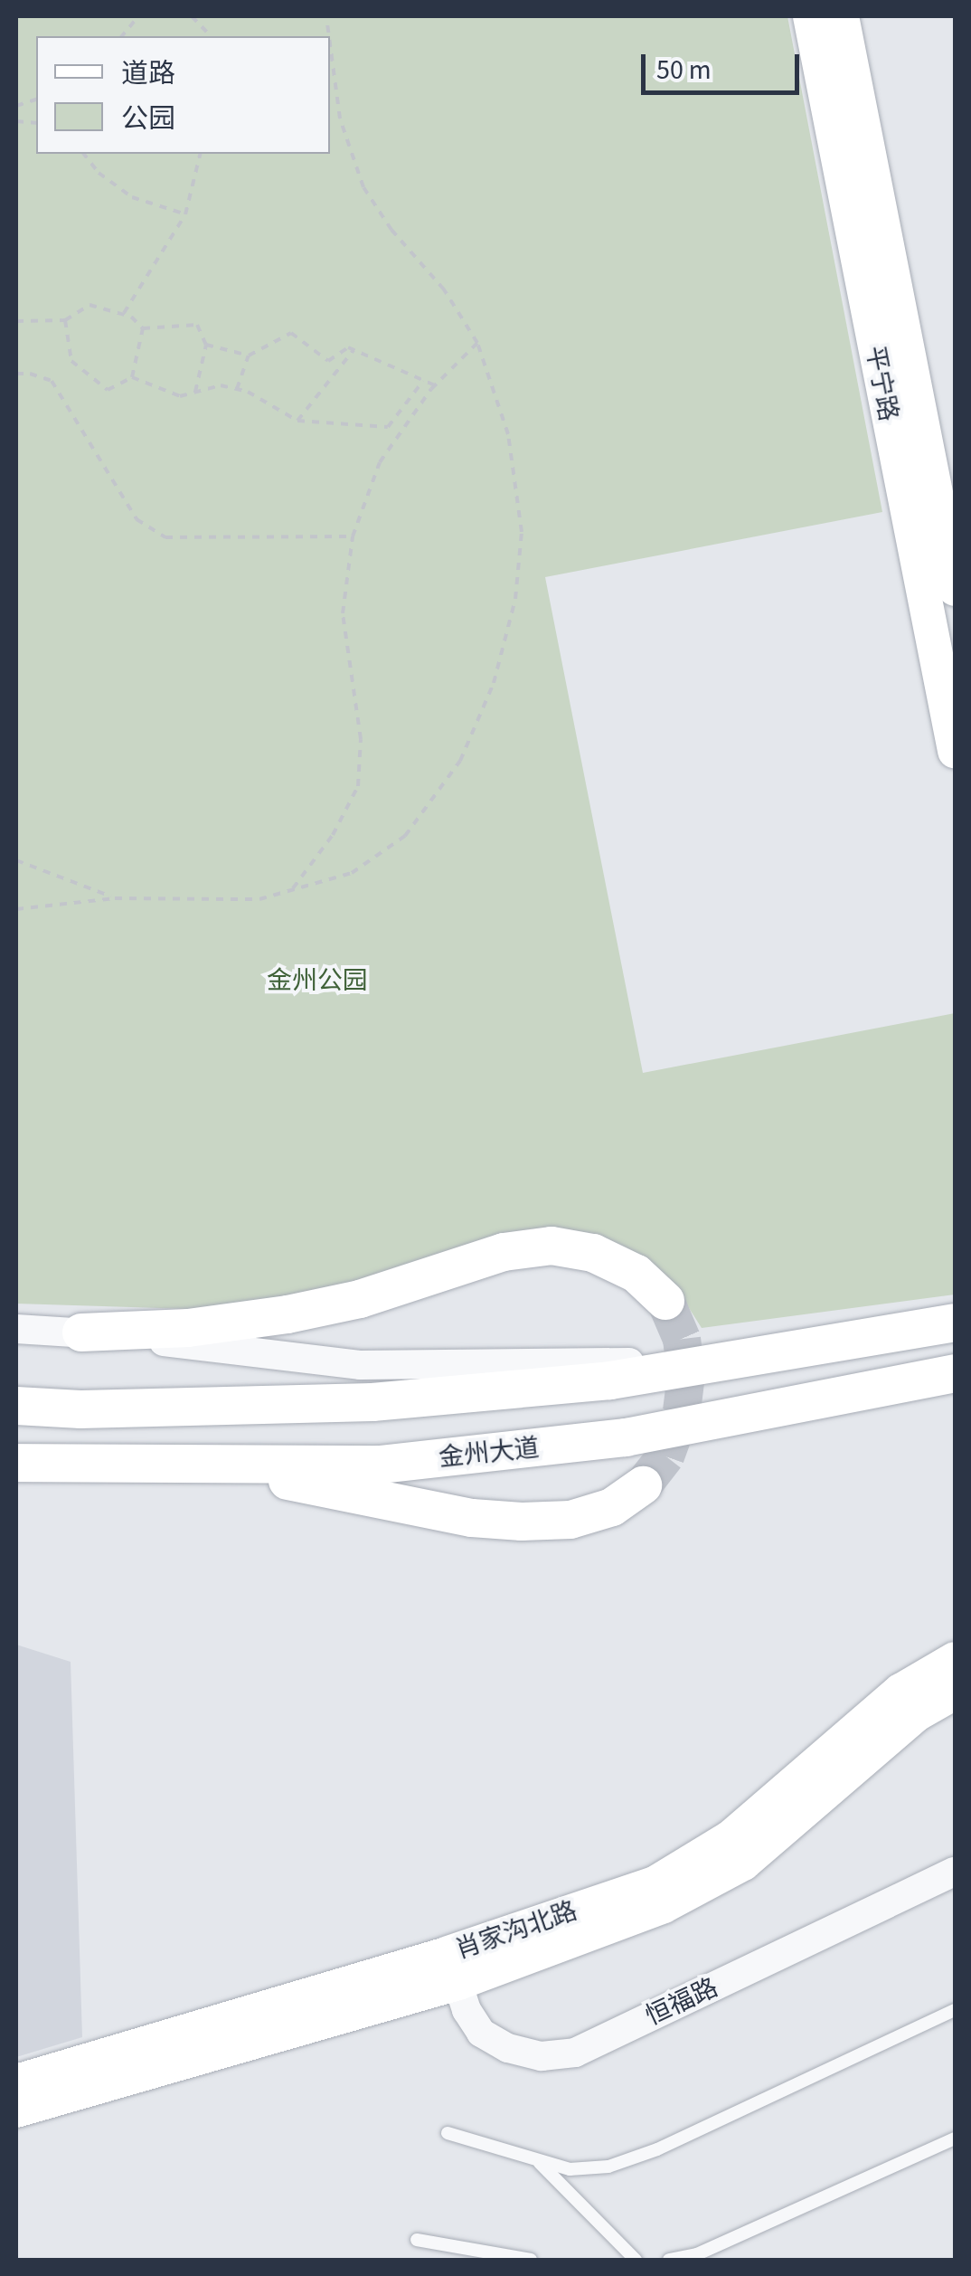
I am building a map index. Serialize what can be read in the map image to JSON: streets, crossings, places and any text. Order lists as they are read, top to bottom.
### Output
{
  "streets": {
    "main road": ["平宁路", "金州大道", "肖家沟北路"],
    "street": ["恒福路"]
  },
  "crossings": [
    ["肖家沟北路", "恒福路"]
  ],
  "parks": ["金州公园"],
  "legend": ["道路", "公园"],
  "scale_bar": "50 m"
}
